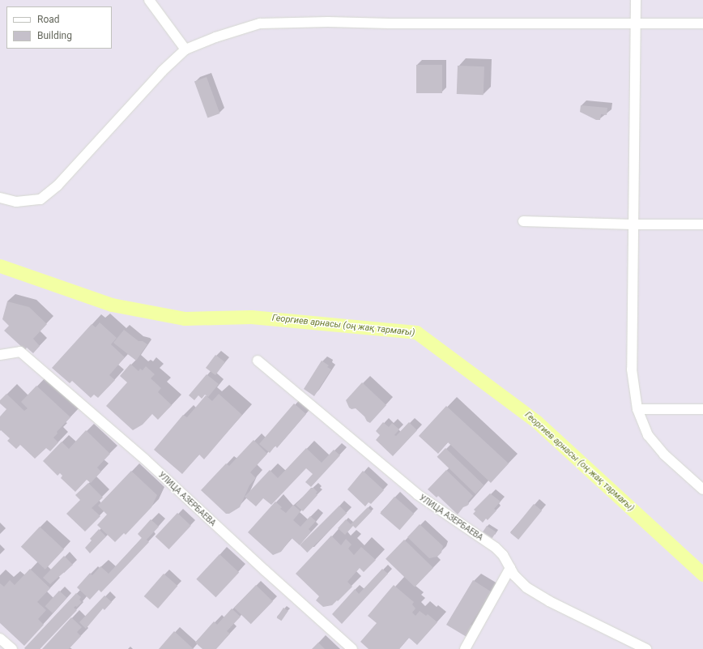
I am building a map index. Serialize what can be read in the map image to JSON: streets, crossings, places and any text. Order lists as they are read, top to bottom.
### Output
{
  "streets": {
    "street": ["УЛИЦА АЗЕРБАЕВА"]
  },
  "water": ["Георгиев арнасы (оң жақ тармағы)"],
  "legend": ["Road", "Building"]
}
